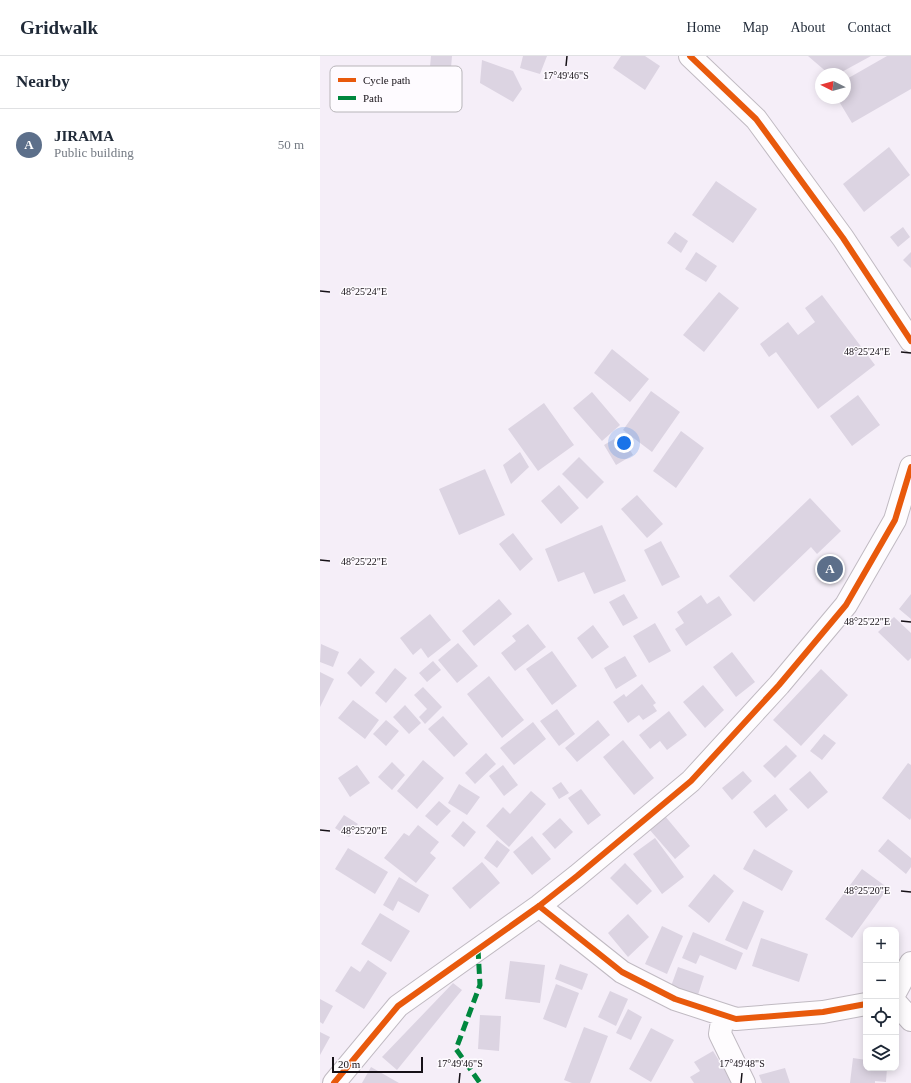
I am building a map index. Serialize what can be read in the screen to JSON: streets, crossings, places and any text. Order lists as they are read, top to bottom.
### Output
{
  "legend": ["Cycle path", "Path"],
  "scale_bar": "20 m",
  "north": "left",
  "page": {
    "header": "Gridwalk",
    "nav": [
      "Home",
      "Map",
      "About",
      "Contact"
    ],
    "heading": "Nearby",
    "list": [
      {
        "mark": "A",
        "name": "JIRAMA",
        "note": "Public building",
        "value": "50 m"
      }
    ],
    "pins": "A",
    "map_buttons": ["+", "−"],
    "scale": "20 m"
  },
  "coordinates": [
    "17°49'46\"S",
    "48°25'24\"E",
    "48°25'22\"E",
    "48°25'20\"E",
    "17°49'48\"S"
  ]
}
